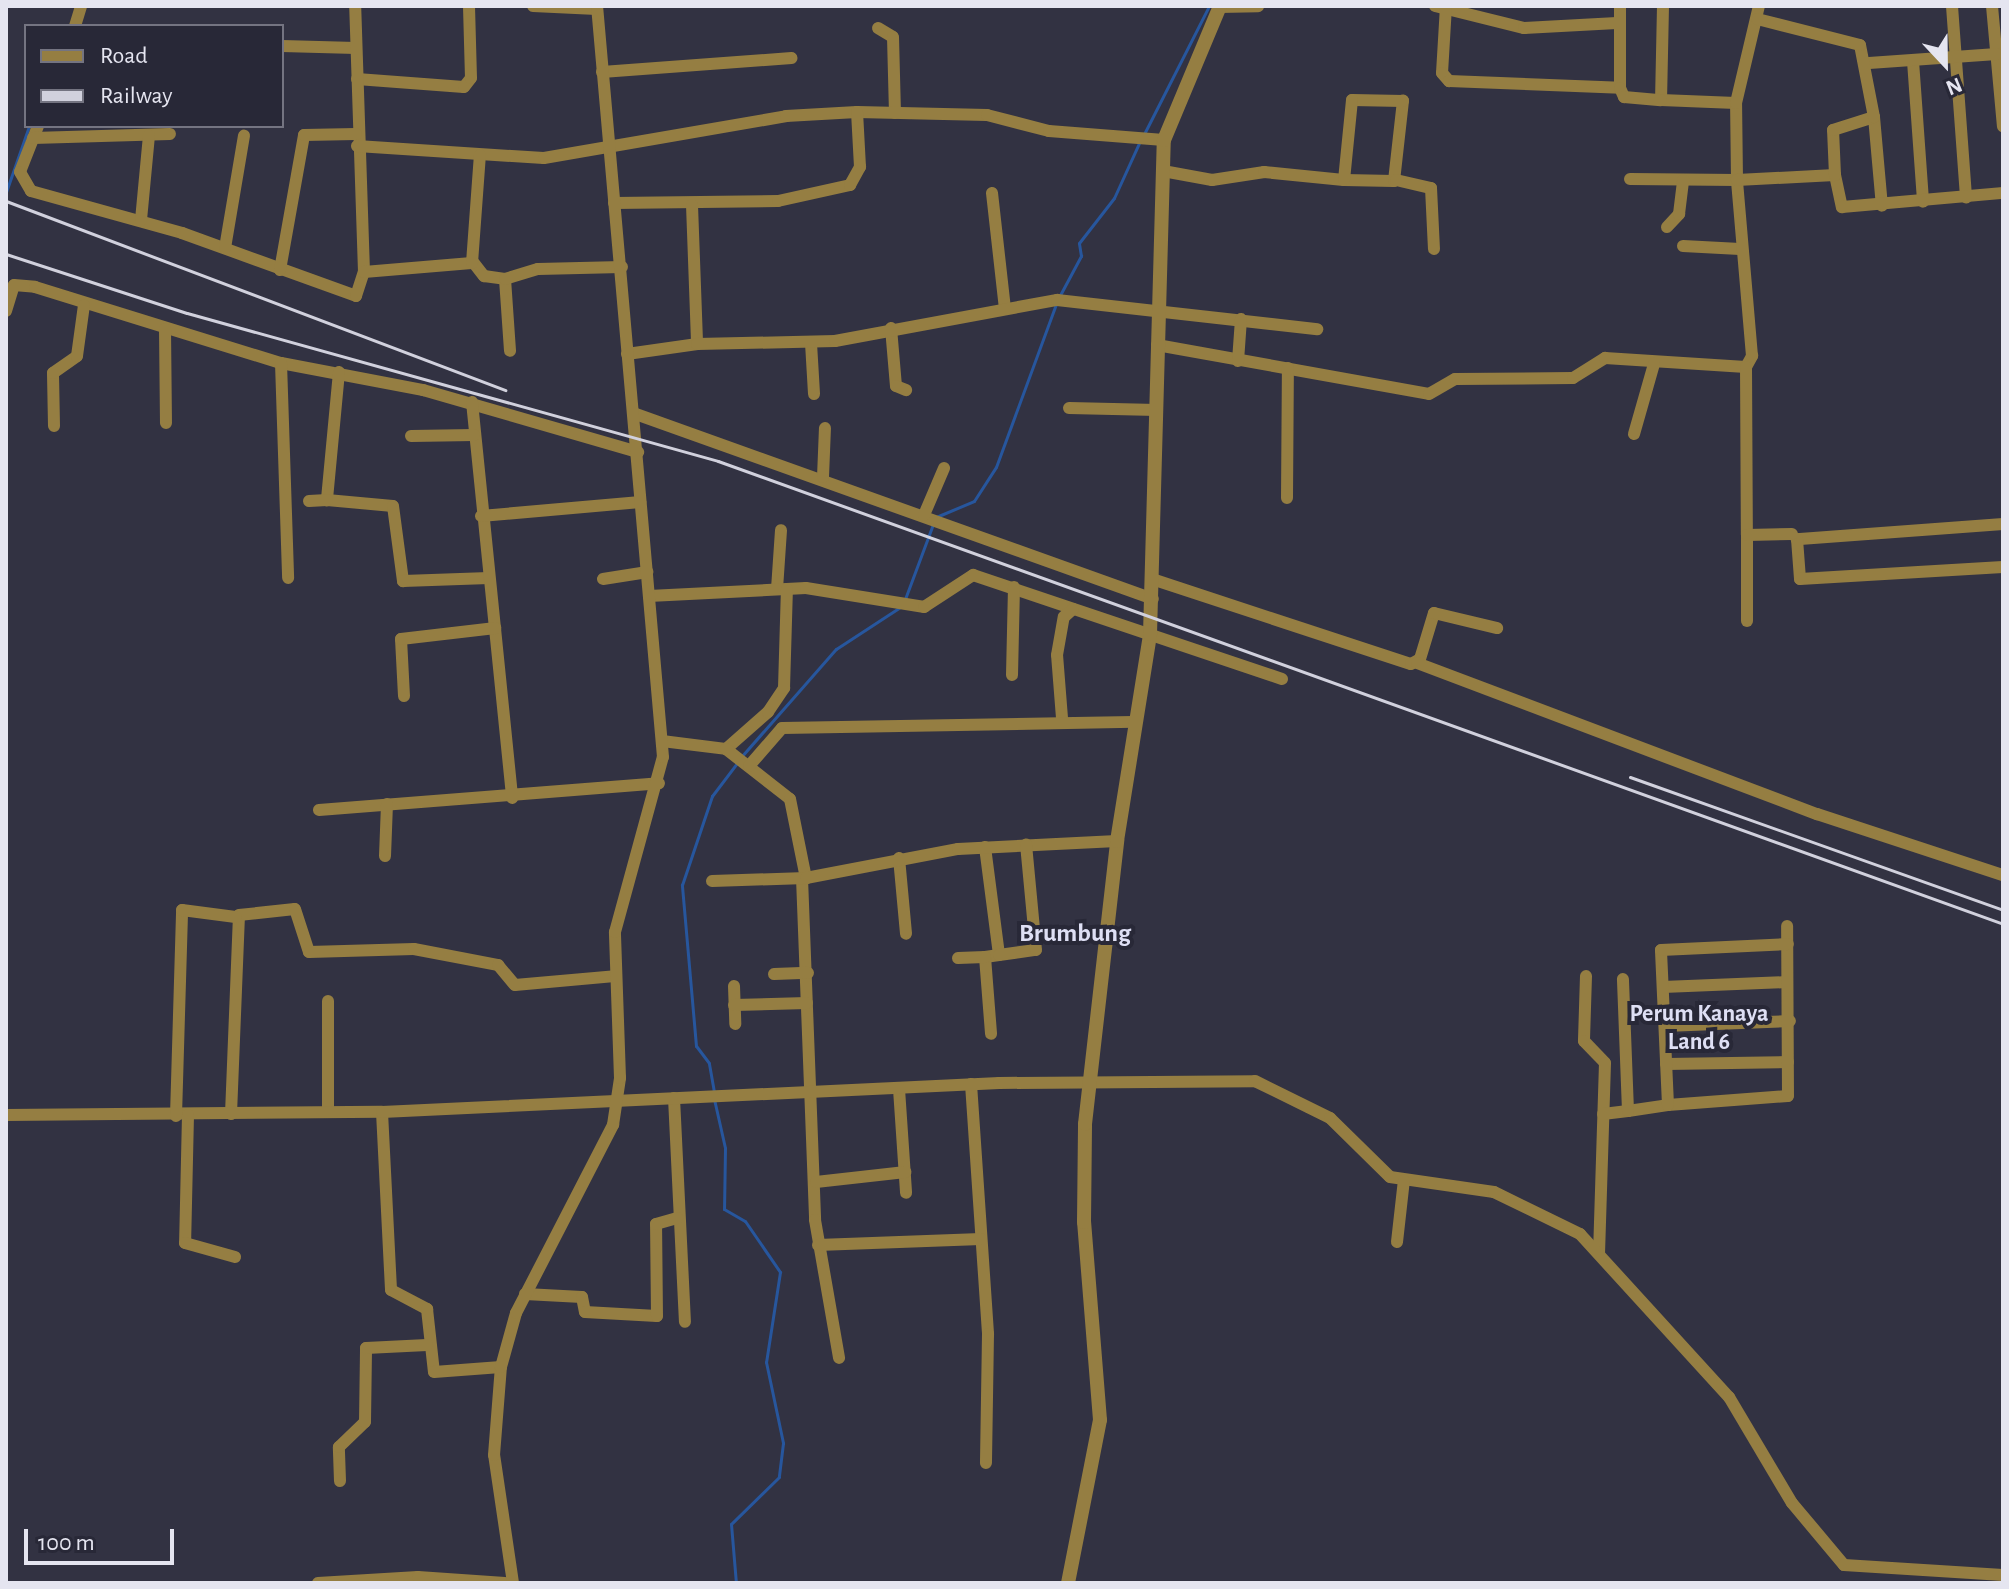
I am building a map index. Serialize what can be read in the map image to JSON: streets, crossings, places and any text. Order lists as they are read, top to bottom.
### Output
{
  "districts": ["Brumbung", "Perum Kanaya Land 6"],
  "legend": ["Road", "Railway"],
  "scale_bar": "100 m",
  "north": "bottom"
}
